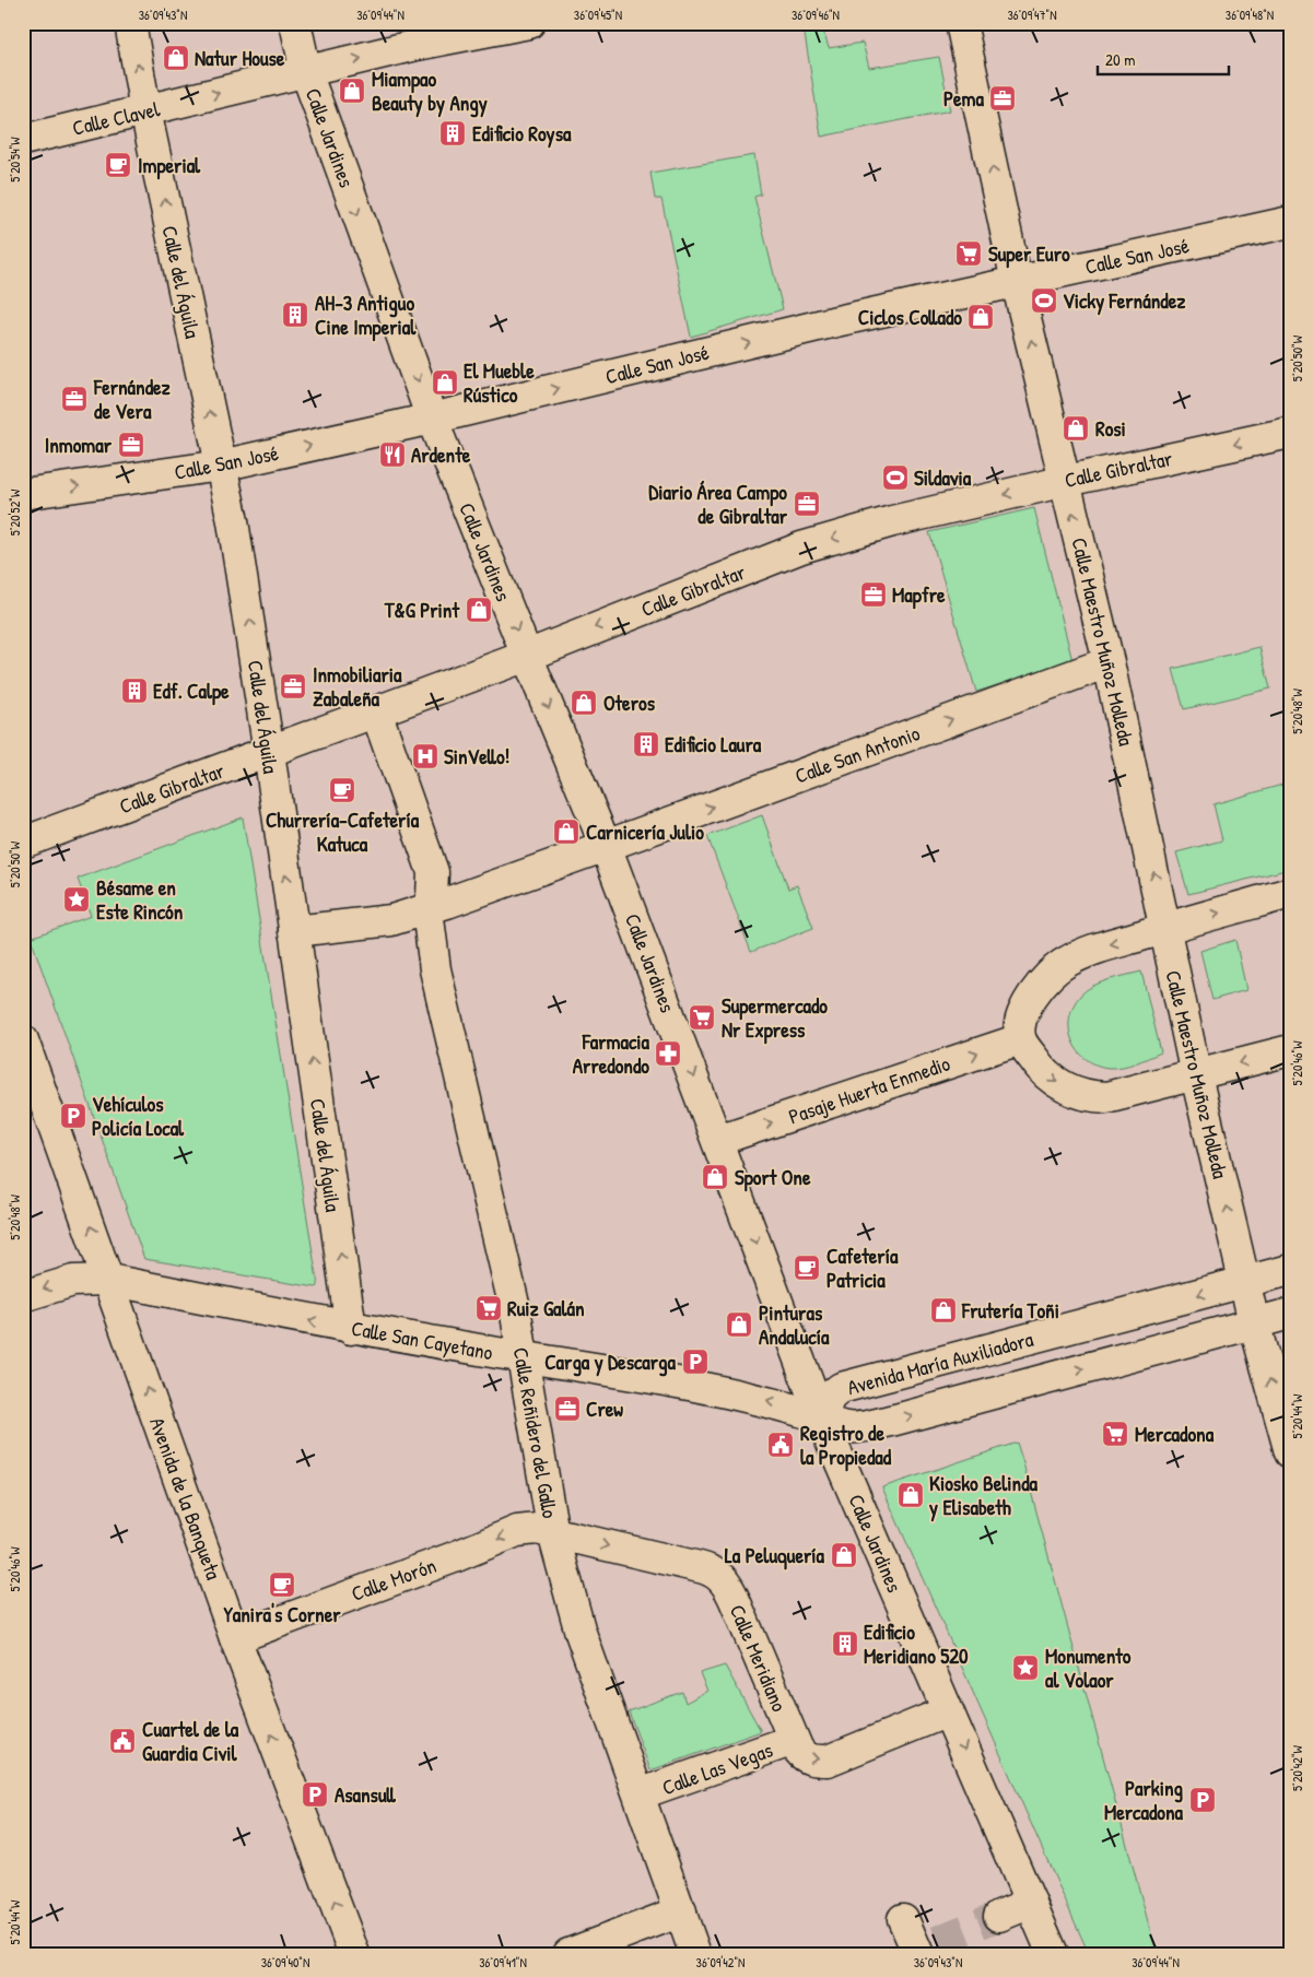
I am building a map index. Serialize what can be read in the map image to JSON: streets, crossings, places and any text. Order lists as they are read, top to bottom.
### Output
{
  "streets": {
    "street": [
      "Calle Clavel",
      "Calle Jardines",
      "Calle San José",
      "Calle del Águila",
      "Calle Gibraltar",
      "Calle Maestro Muñoz Molleda",
      "Calle San Antonio",
      "Pasaje Huerta Enmedio",
      "Calle San Cayetano",
      "Avenida María Auxiliadora",
      "Calle Reñidero del Gallo",
      "Avenida de la Banqueta",
      "Calle Morón",
      "Calle Meridiano",
      "Calle Las Vegas"
    ]
  },
  "crossings": [
    ["Calle Clavel", "Calle Jardines"],
    ["Calle Clavel", "Calle del Águila"],
    ["Calle Jardines", "Calle San José"],
    ["Calle Jardines", "Calle Gibraltar"],
    ["Calle Jardines", "Calle San Antonio"],
    ["Calle Jardines", "Pasaje Huerta Enmedio"],
    ["Calle Jardines", "Calle San Cayetano"],
    ["Calle Jardines", "Avenida María Auxiliadora"],
    ["Calle Jardines", "Calle Meridiano"],
    ["Calle San José", "Calle del Águila"],
    ["Calle San José", "Calle Maestro Muñoz Molleda"],
    ["Calle del Águila", "Calle Gibraltar"],
    ["Calle del Águila", "Calle San Antonio"],
    ["Calle del Águila", "Calle San Cayetano"],
    ["Calle Gibraltar", "Calle Maestro Muñoz Molleda"],
    ["Calle Gibraltar", "Calle Reñidero del Gallo"],
    ["Calle Maestro Muñoz Molleda", "Calle San Antonio"],
    ["Calle Maestro Muñoz Molleda", "Pasaje Huerta Enmedio"],
    ["Calle Maestro Muñoz Molleda", "Avenida María Auxiliadora"],
    ["Calle San Antonio", "Calle Reñidero del Gallo"],
    ["Calle San Cayetano", "Avenida María Auxiliadora"],
    ["Calle San Cayetano", "Calle Reñidero del Gallo"],
    ["Calle San Cayetano", "Avenida de la Banqueta"],
    ["Calle Reñidero del Gallo", "Calle Morón"],
    ["Calle Reñidero del Gallo", "Calle Meridiano"],
    ["Calle Reñidero del Gallo", "Calle Las Vegas"],
    ["Avenida de la Banqueta", "Calle Morón"],
    ["Calle Morón", "Calle Meridiano"],
    ["Calle Meridiano", "Calle Las Vegas"]
  ],
  "one_way": [
    "Calle Clavel",
    "Calle Jardines",
    "Calle San José",
    "Calle del Águila",
    "Calle Gibraltar",
    "Calle Maestro Muñoz Molleda",
    "Calle San Antonio",
    "Pasaje Huerta Enmedio",
    "Calle San Cayetano",
    "Avenida de la Banqueta",
    "Calle Morón",
    "Calle Meridiano"
  ],
  "places": {
    "shop": [
      "Natur House",
      "Miampao Beauty by Angy",
      "Ciclos Collado",
      "El Mueble Rústico",
      "Rosi",
      "T&G Print",
      "Oteros",
      "Carnicería Julio",
      "Sport One",
      "Frutería Toñi",
      "Pinturas Andalucía",
      "Kiosko Belinda y Elisabeth",
      "La Peluquería"
    ],
    "office": [
      "Pema",
      "Fernández de Vera",
      "Inmomar",
      "Diario Área Campo de Gibraltar",
      "Mapfre",
      "Inmobiliaria Zabaleña",
      "Crew"
    ],
    "building": [
      "Edificio Roysa",
      "AH-3 Antiguo Cine Imperial",
      "Edf. Calpe",
      "Edificio Laura",
      "Edificio Meridiano 520"
    ],
    "cafe": [
      "Imperial",
      "Churrería-Cafetería Katuca",
      "Cafetería Patricia",
      "Yanira's Corner"
    ],
    "supermarket": [
      "Super Euro",
      "Supermercado Nr Express",
      "Ruiz Galán",
      "Mercadona"
    ],
    "sports": ["Vicky Fernández", "Sildavia"],
    "restaurant": ["Ardente"],
    "hospital": ["SinVello!"],
    "place": ["Bésame en Este Rincón", "Monumento al Volaor"],
    "pharmacy": ["Farmacia Arredondo"],
    "parking": [
      "Vehículos Policía Local",
      "Carga y Descarga",
      "Asansull",
      "Parking Mercadona"
    ],
    "public building": ["Registro de la Propiedad", "Cuartel de la Guardia Civil"]
  },
  "scale_bar": "20 m",
  "coordinates": [
    "36°09'43\"N",
    "36°09'44\"N",
    "36°09'45\"N",
    "36°09'46\"N",
    "36°09'47\"N",
    "36°09'48\"N",
    "5°20'54\"W",
    "5°20'50\"W",
    "5°20'52\"W",
    "5°20'48\"W",
    "5°20'46\"W",
    "5°20'44\"W",
    "5°20'42\"W",
    "36°09'40\"N",
    "36°09'41\"N",
    "36°09'42\"N"
  ]
}
